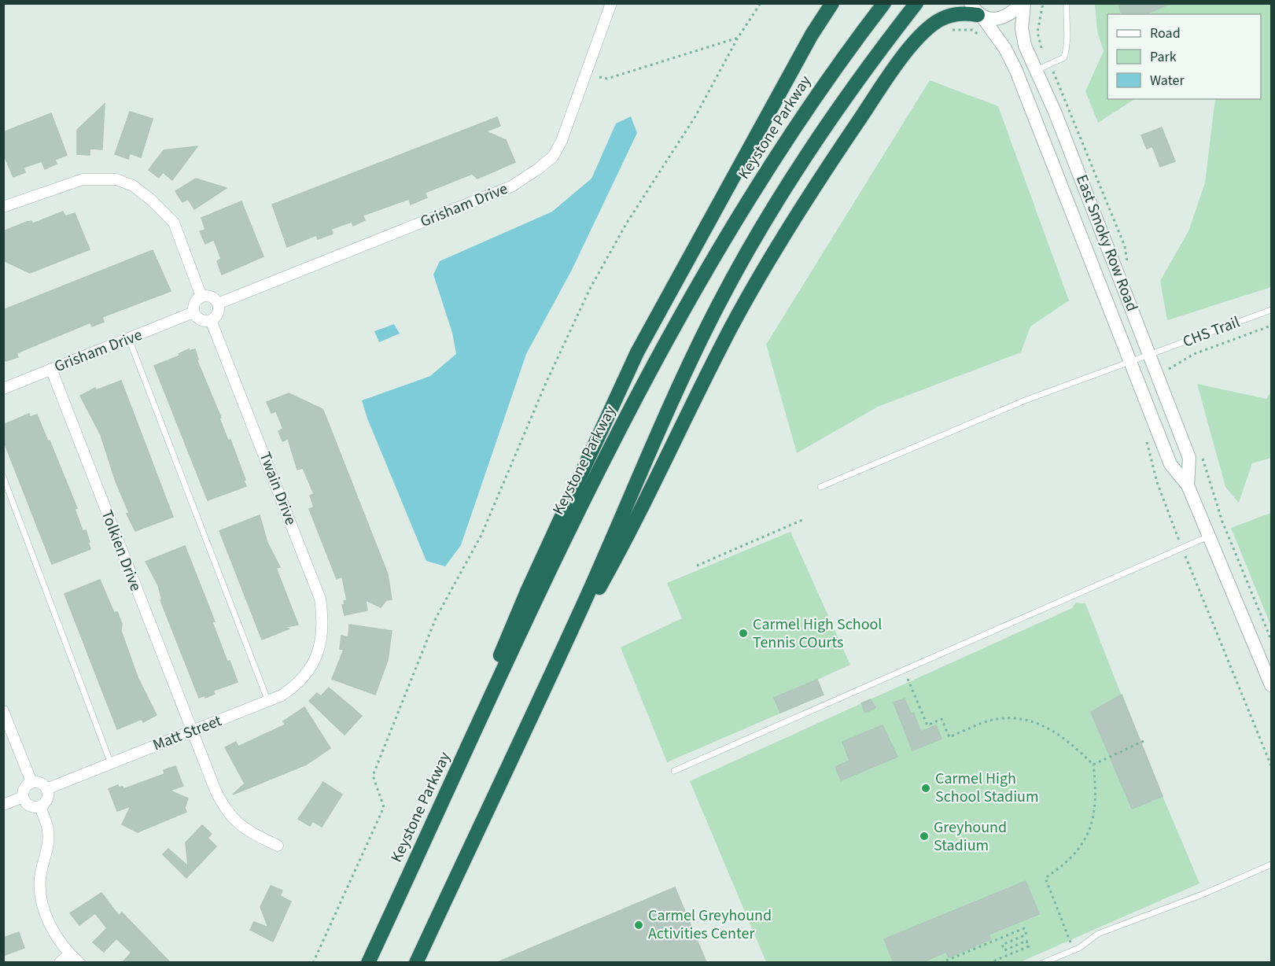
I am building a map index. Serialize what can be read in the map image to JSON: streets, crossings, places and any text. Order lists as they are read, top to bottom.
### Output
{
  "streets": {
    "highway": ["Keystone Parkway"],
    "street": [
      "Grisham Drive",
      "East Smoky Row Road",
      "Twain Drive",
      "Tolkien Drive",
      "Matt Street"
    ],
    "lane": ["CHS Trail"]
  },
  "crossings": [
    ["Grisham Drive", "Twain Drive"],
    ["Grisham Drive", "Tolkien Drive"],
    ["East Smoky Row Road", "CHS Trail"],
    ["Twain Drive", "Matt Street"],
    ["Tolkien Drive", "Matt Street"]
  ],
  "places": [
    "Carmel High School Tennis COurts",
    "Carmel High School Stadium",
    "Greyhound Stadium",
    "Carmel Greyhound Activities Center"
  ],
  "legend": ["Road", "Park", "Water"]
}
